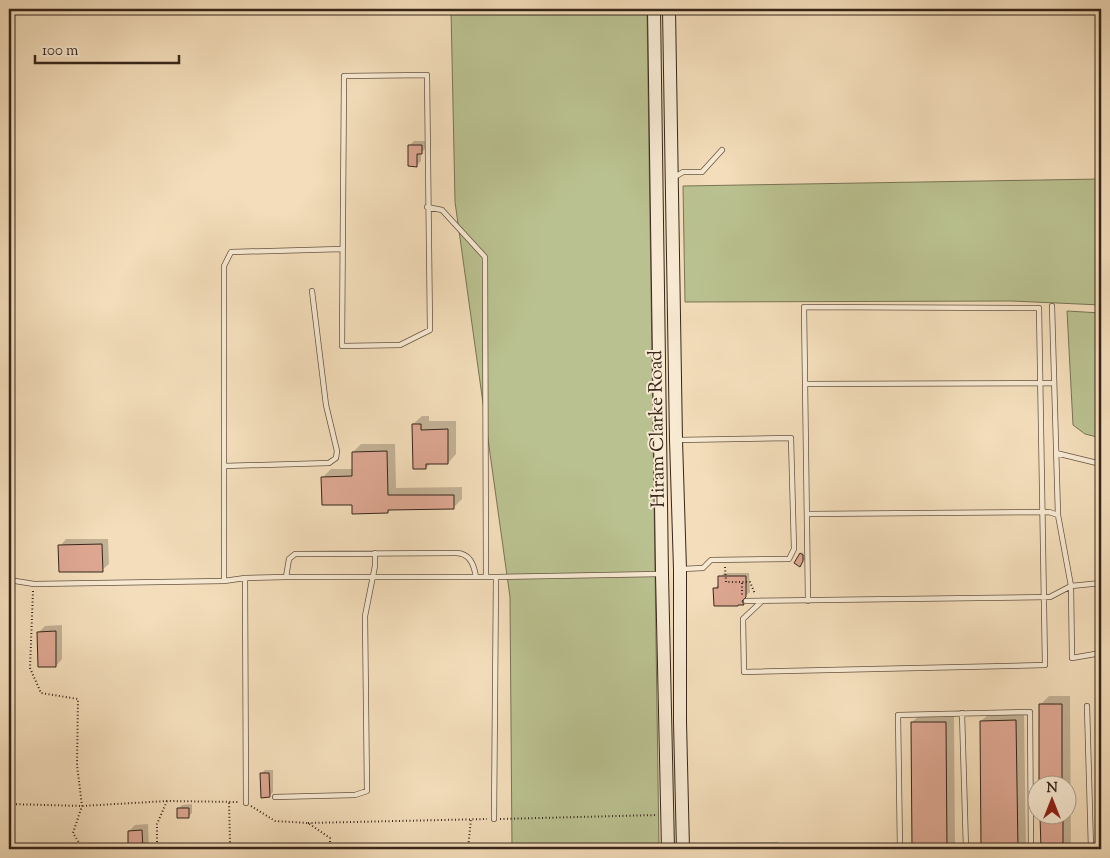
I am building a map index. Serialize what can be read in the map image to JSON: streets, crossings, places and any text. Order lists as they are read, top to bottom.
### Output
{
  "streets": {
    "main road": ["Hiram Clarke Road"]
  },
  "scale_bar": "100 m",
  "north": "top"
}
